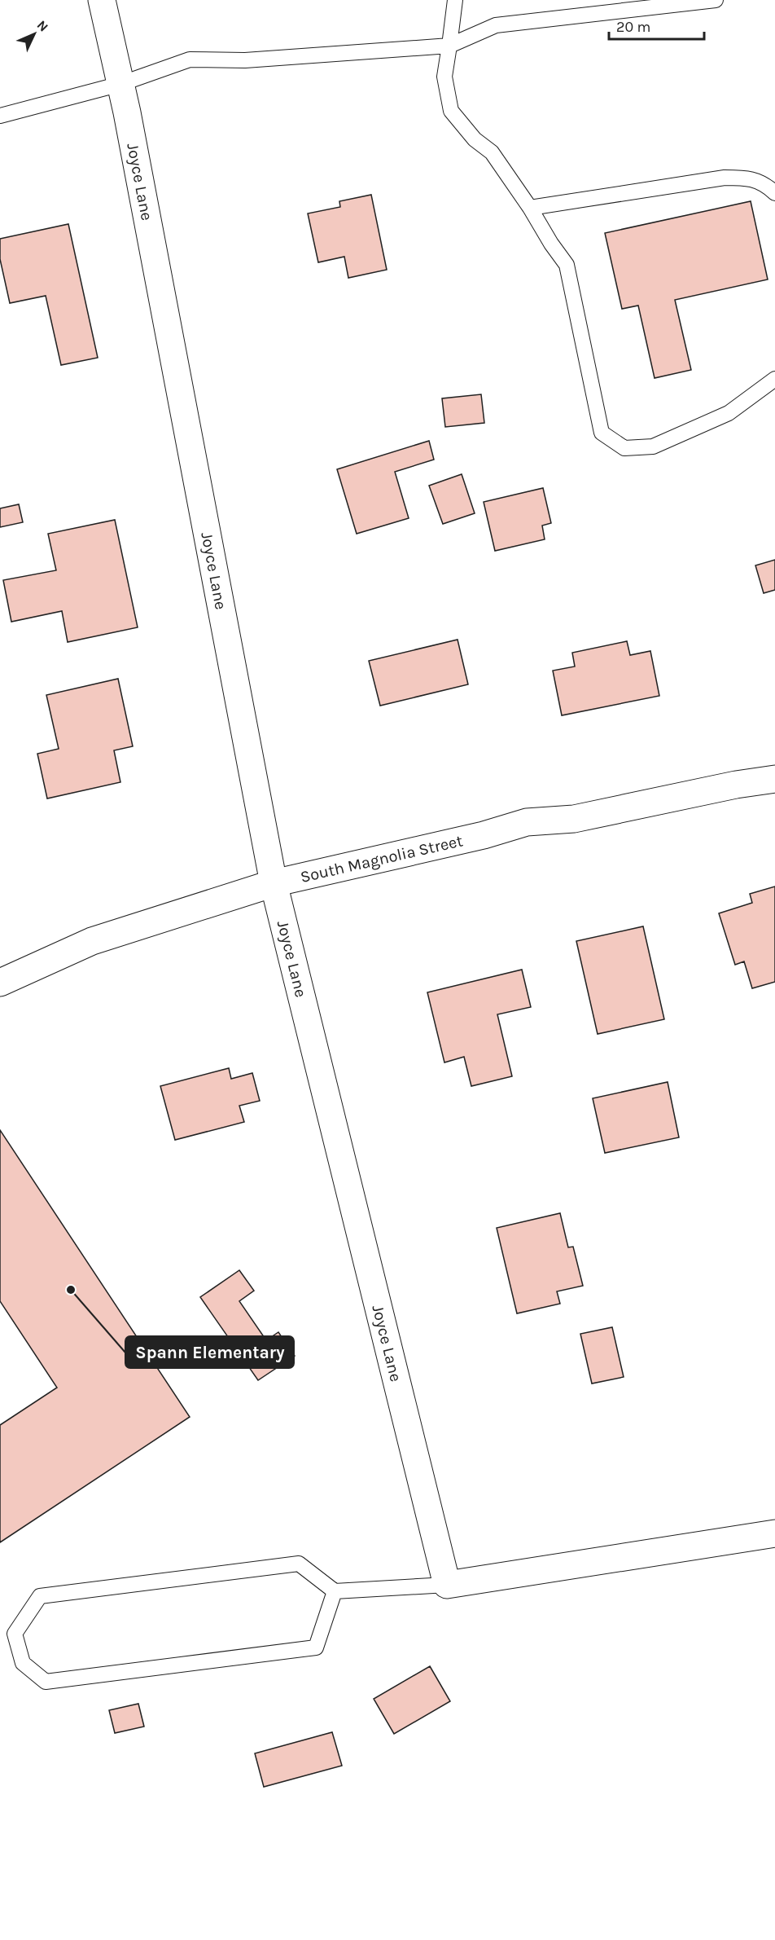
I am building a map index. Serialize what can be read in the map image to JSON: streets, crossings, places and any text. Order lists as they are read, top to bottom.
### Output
{
  "streets": {
    "street": ["Joyce Lane", "South Magnolia Street"]
  },
  "crossings": [
    ["Joyce Lane", "South Magnolia Street"]
  ],
  "places": ["Spann Elementary"],
  "scale_bar": "20 m",
  "north": "top right"
}
